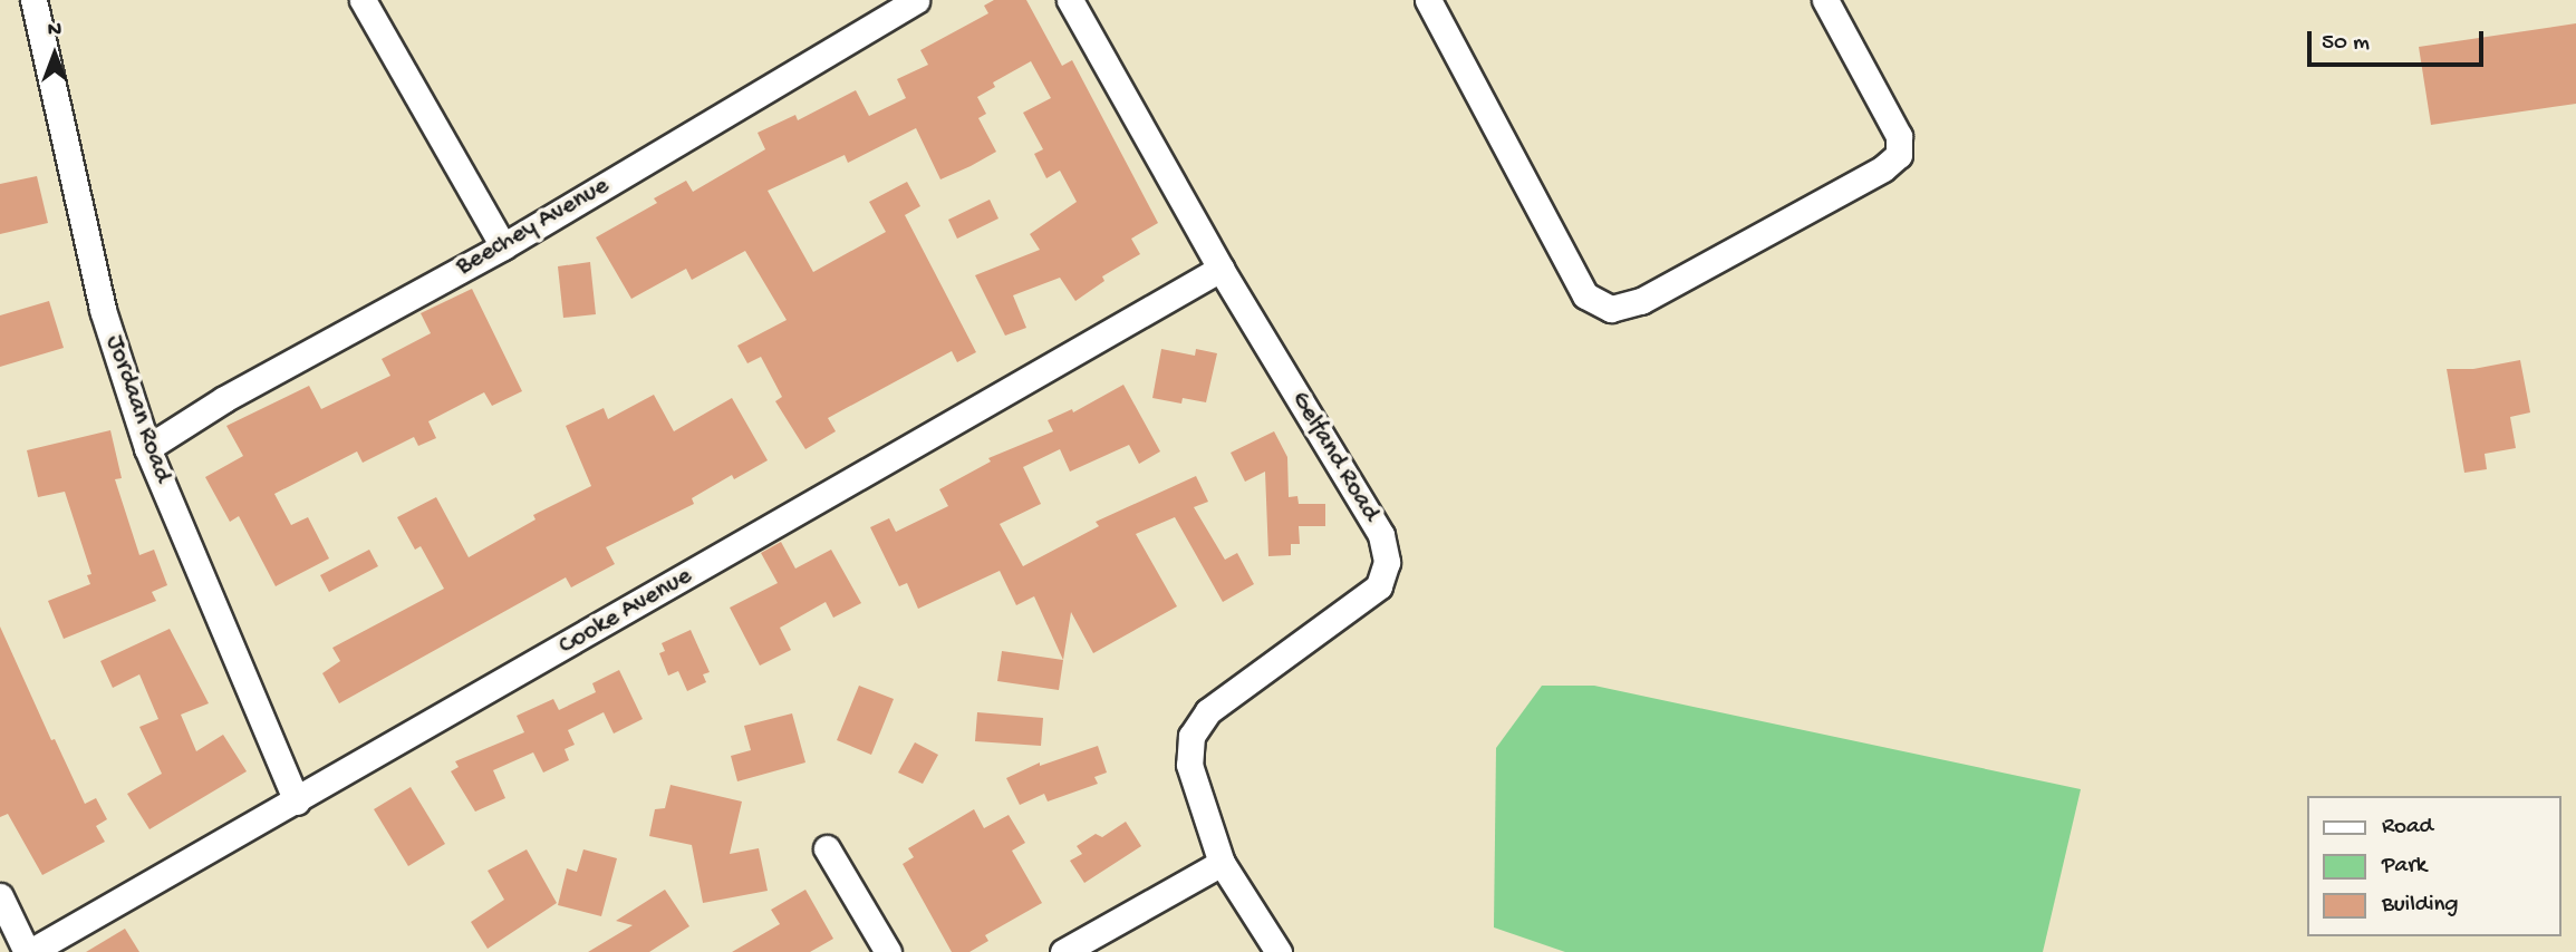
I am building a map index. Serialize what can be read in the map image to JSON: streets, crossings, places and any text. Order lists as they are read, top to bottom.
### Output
{
  "streets": {
    "street": [
      "Beechey Avenue",
      "Jordaan Road",
      "Gelfand Road",
      "Cooke Avenue"
    ]
  },
  "crossings": [
    ["Beechey Avenue", "Jordaan Road"],
    ["Jordaan Road", "Cooke Avenue"],
    ["Gelfand Road", "Cooke Avenue"]
  ],
  "legend": ["Road", "Park", "Building"],
  "scale_bar": "50 m",
  "north": "top"
}
